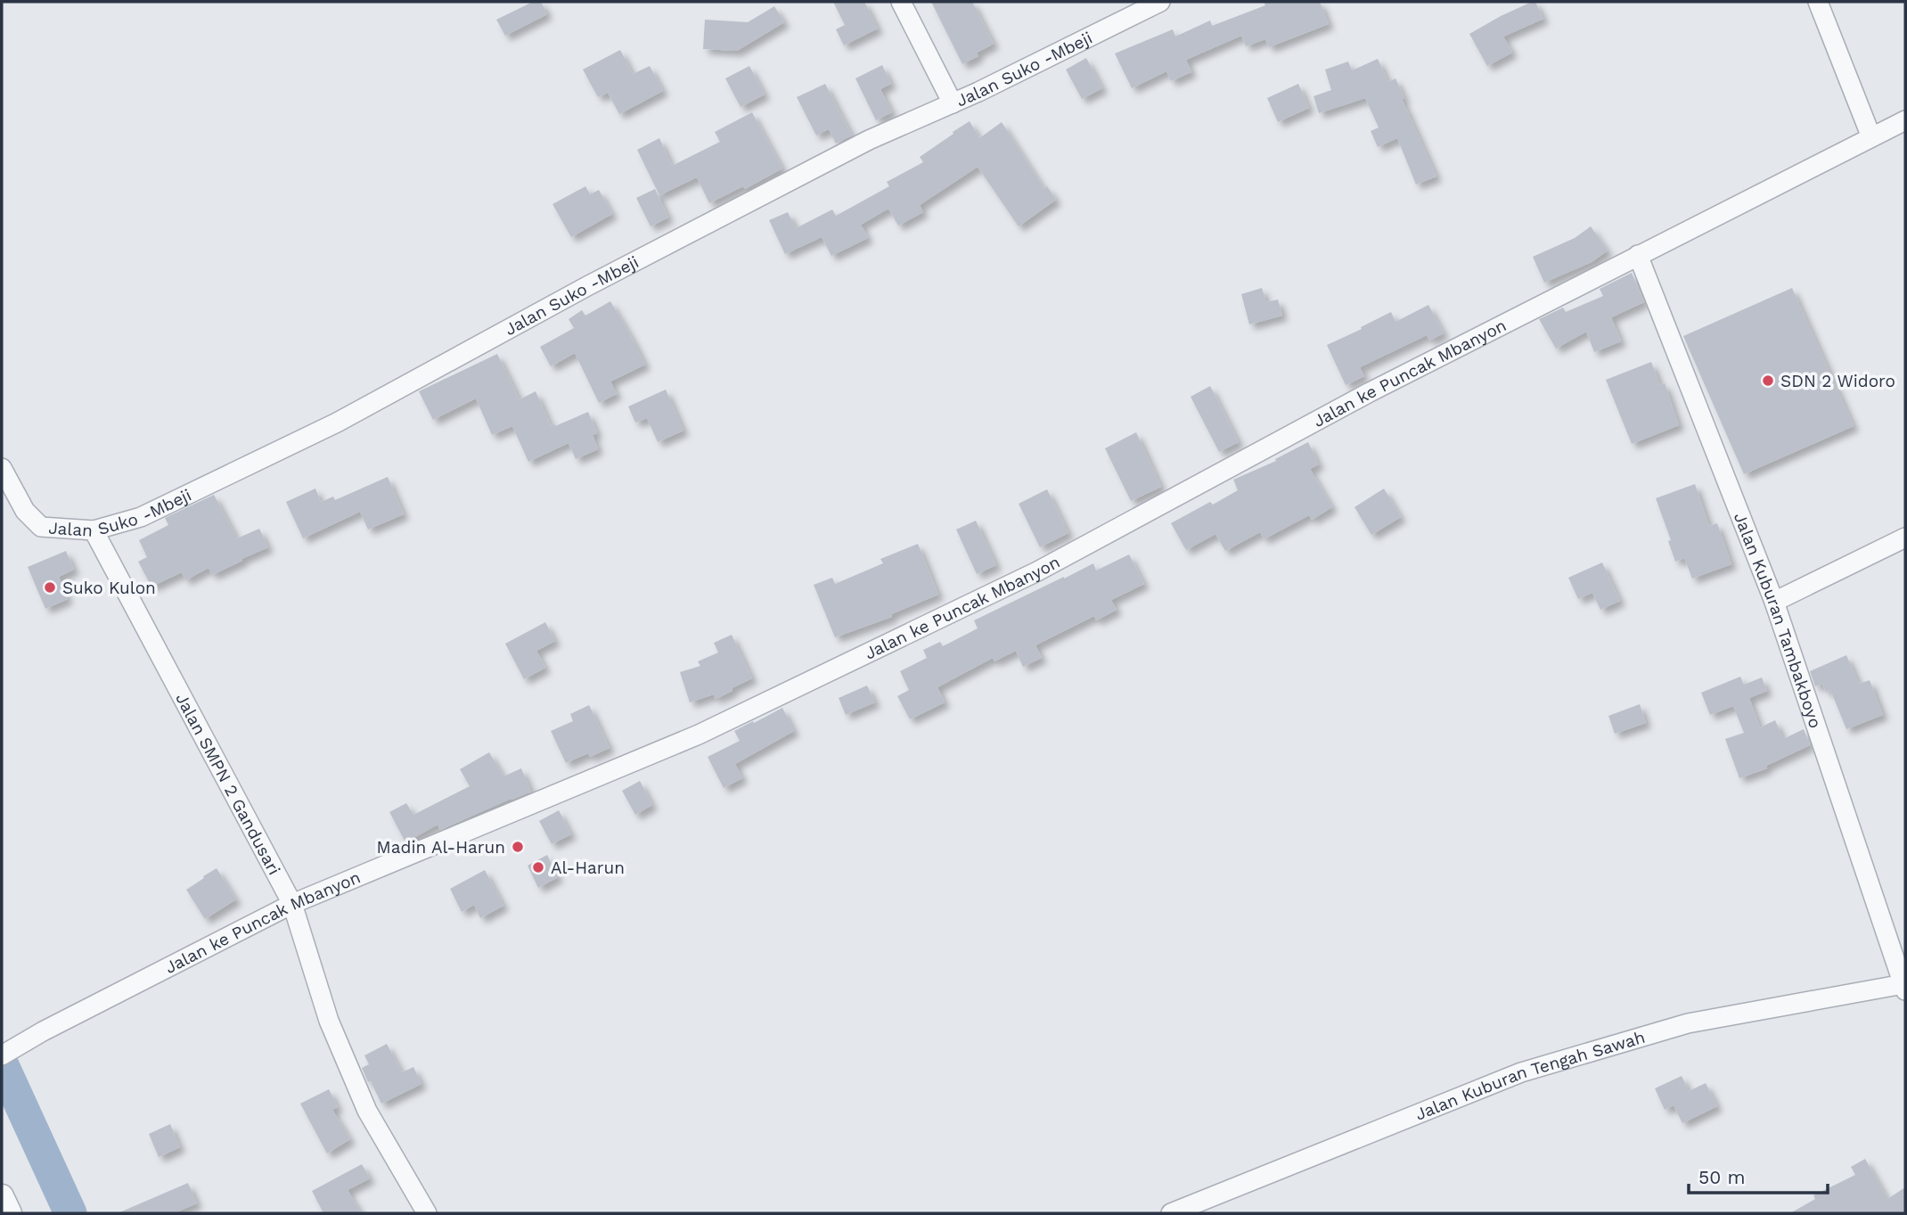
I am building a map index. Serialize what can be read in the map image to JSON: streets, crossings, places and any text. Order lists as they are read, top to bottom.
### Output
{
  "streets": {
    "street": [
      "Jalan Suko -Mbeji",
      "Jalan ke Puncak Mbanyon",
      "Jalan Kuburan Tambakboyo",
      "Jalan SMPN 2 Gandusari",
      "Jalan Kuburan Tengah Sawah"
    ]
  },
  "crossings": [
    ["Jalan Suko -Mbeji", "Jalan SMPN 2 Gandusari"],
    ["Jalan ke Puncak Mbanyon", "Jalan Kuburan Tambakboyo"],
    ["Jalan ke Puncak Mbanyon", "Jalan SMPN 2 Gandusari"],
    ["Jalan Kuburan Tambakboyo", "Jalan Kuburan Tengah Sawah"]
  ],
  "places": [
    "SDN 2 Widoro",
    "Suko Kulon",
    "Madin Al-Harun",
    "Al-Harun"
  ],
  "scale_bar": "50 m"
}
